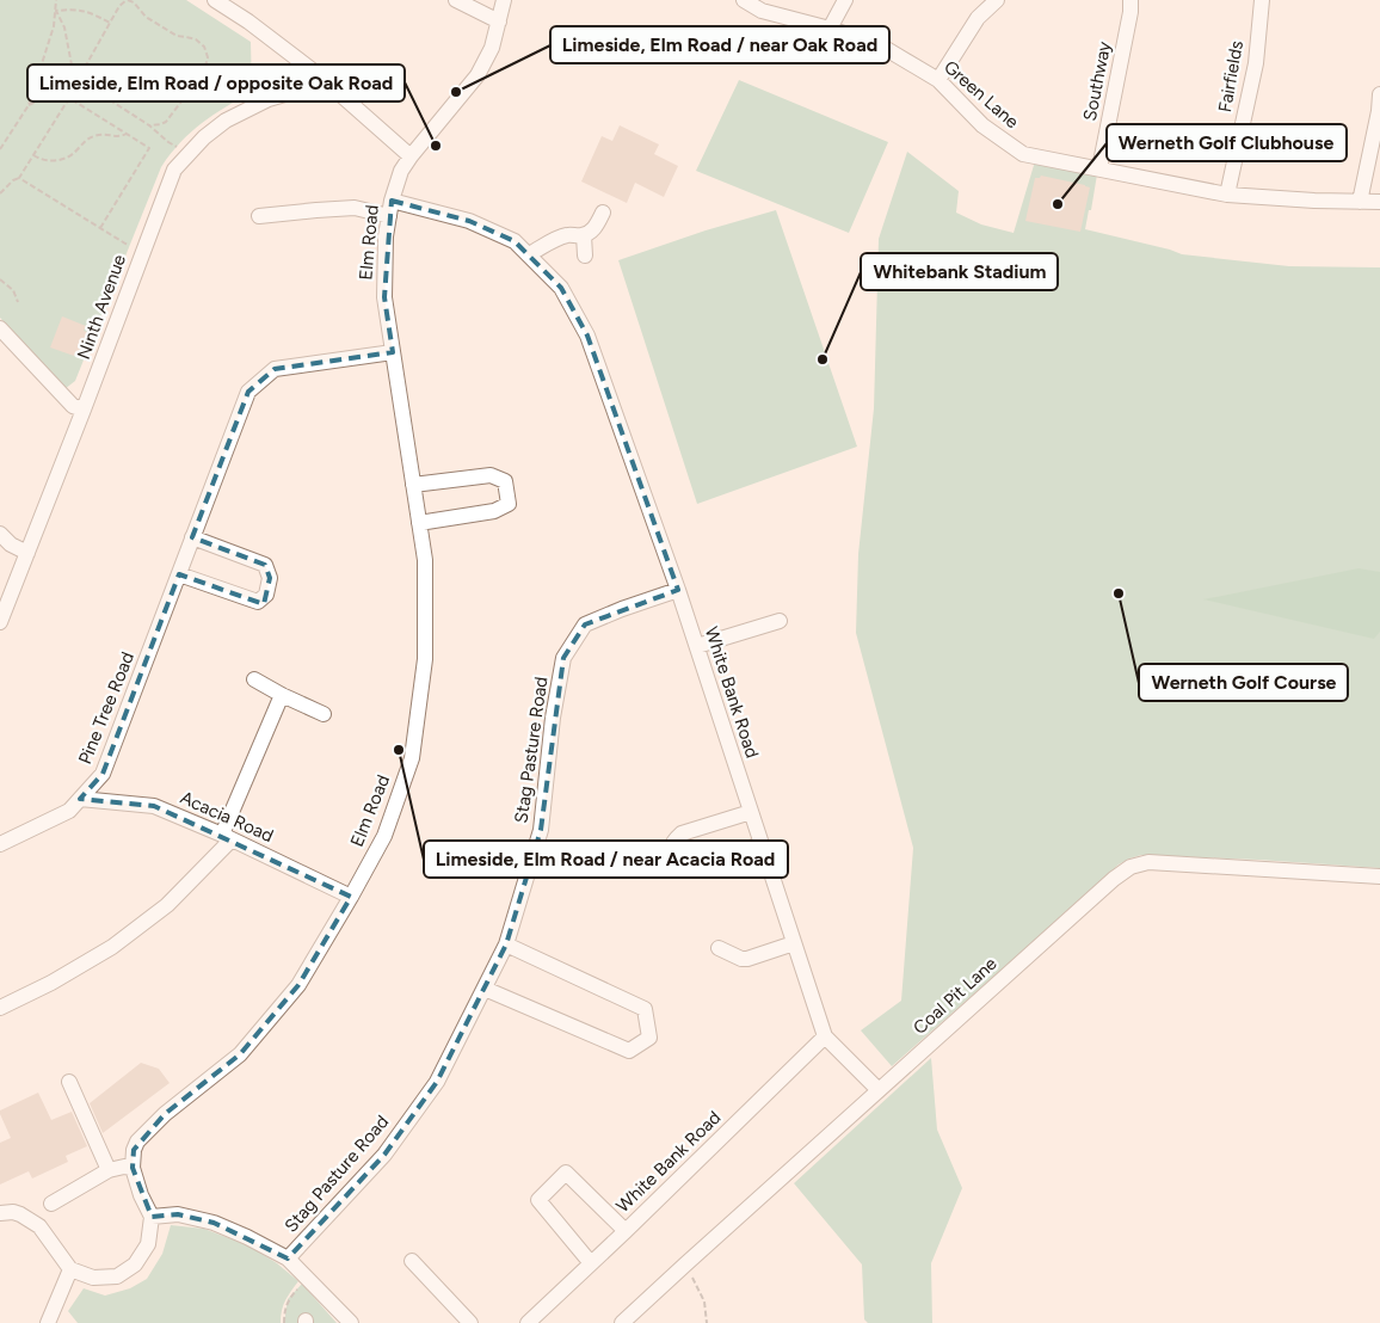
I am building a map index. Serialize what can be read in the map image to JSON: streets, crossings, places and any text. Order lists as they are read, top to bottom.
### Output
{
  "streets": {
    "street": [
      "Fairfields",
      "Southway",
      "Green Lane",
      "Elm Road",
      "Ninth Avenue",
      "White Bank Road",
      "Pine Tree Road",
      "Stag Pasture Road",
      "Acacia Road",
      "Coal Pit Lane"
    ]
  },
  "crossings": [
    ["Fairfields", "Green Lane"],
    ["Southway", "Green Lane"],
    ["Elm Road", "White Bank Road"],
    ["Elm Road", "Pine Tree Road"],
    ["Elm Road", "Acacia Road"],
    ["White Bank Road", "Stag Pasture Road"],
    ["Pine Tree Road", "Acacia Road"]
  ],
  "places": [
    "Limeside, Elm Road / near Oak Road",
    "Limeside, Elm Road / opposite Oak Road",
    "Werneth Golf Clubhouse",
    "Whitebank Stadium",
    "Werneth Golf Course",
    "Limeside, Elm Road / near Acacia Road"
  ]
}
